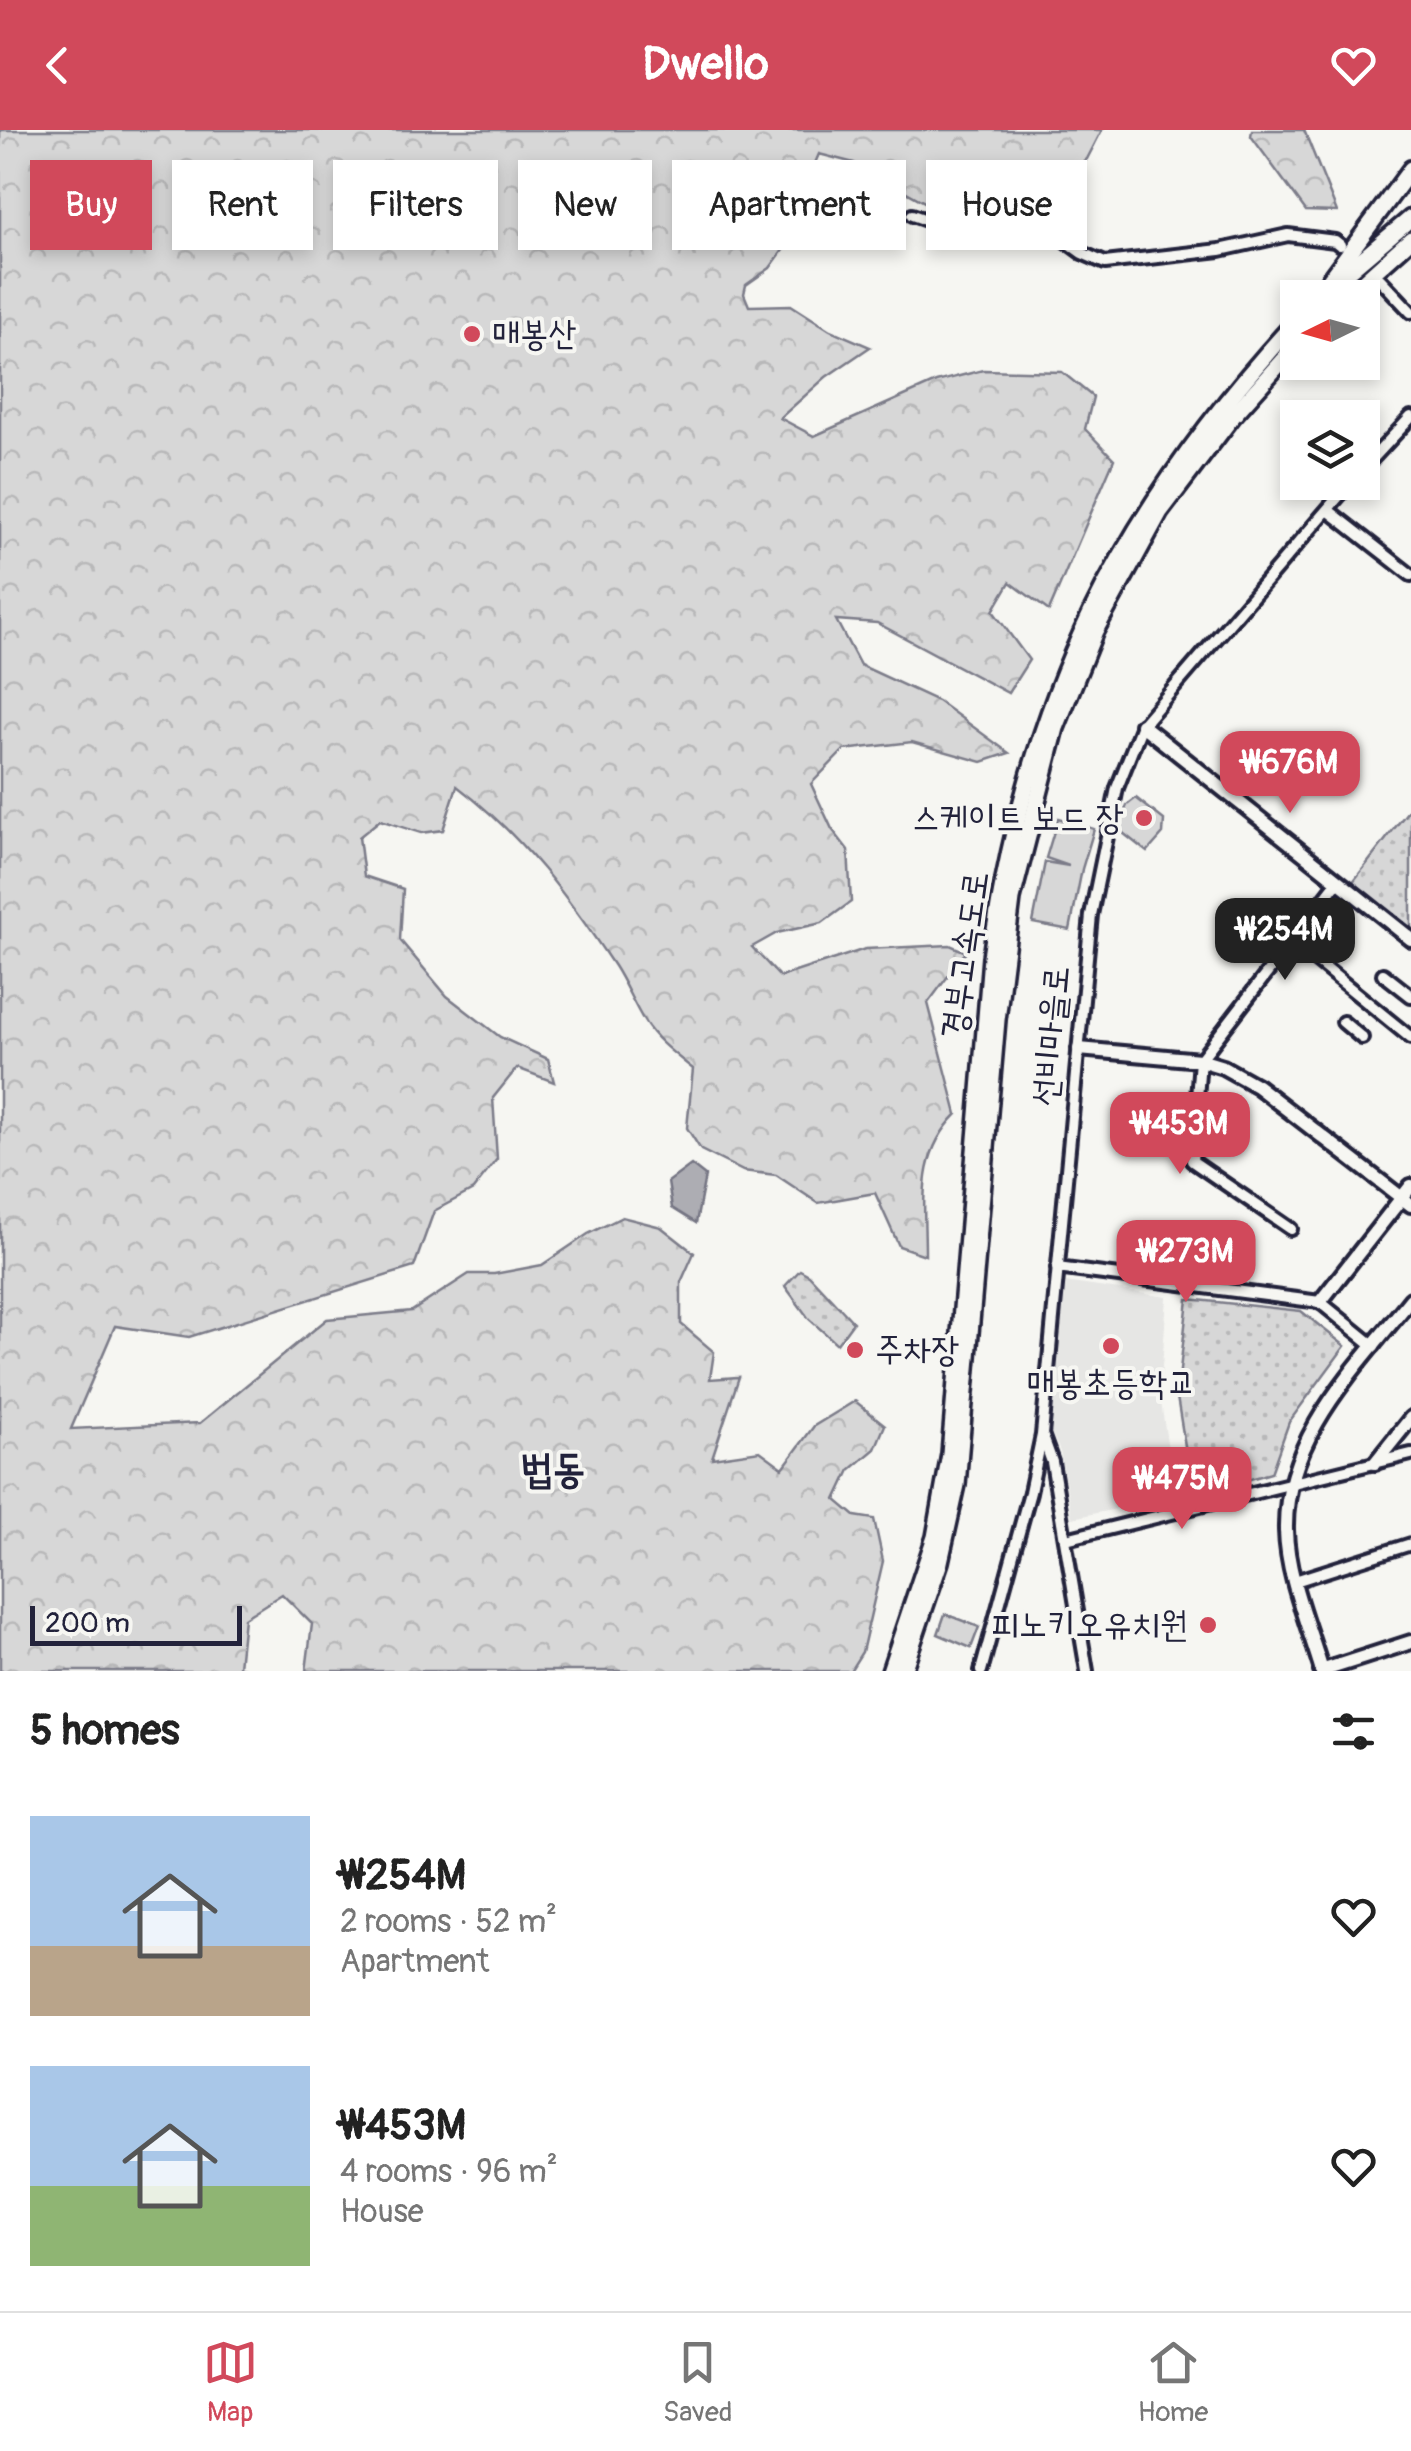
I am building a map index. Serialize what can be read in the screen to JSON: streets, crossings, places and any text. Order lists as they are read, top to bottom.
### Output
{
  "streets": {
    "highway": ["경부고속도로"],
    "street": ["선비마을로"]
  },
  "districts": ["법동"],
  "places": [
    "매봉산",
    "스케이트 보드 장",
    "매봉초등학교",
    "주차장",
    "피노키오유치원"
  ],
  "scale_bar": "200 m",
  "north": "left",
  "page": {
    "header": "Dwello",
    "chip": [
      "Buy",
      "Rent",
      "Filters",
      "New",
      "Apartment",
      "House"
    ],
    "price": [
      "₩676M",
      "₩254M",
      "₩453M",
      "₩273M",
      "₩475M"
    ],
    "scale": "200 m",
    "heading": "5 homes",
    "list": [
      {
        "name": "₩254M",
        "note": "2 rooms · 52 m² · Apartment"
      },
      {
        "name": "₩453M",
        "note": "4 rooms · 96 m² · House"
      }
    ],
    "tabs": ["Map", "Saved", "Home"]
  }
}
